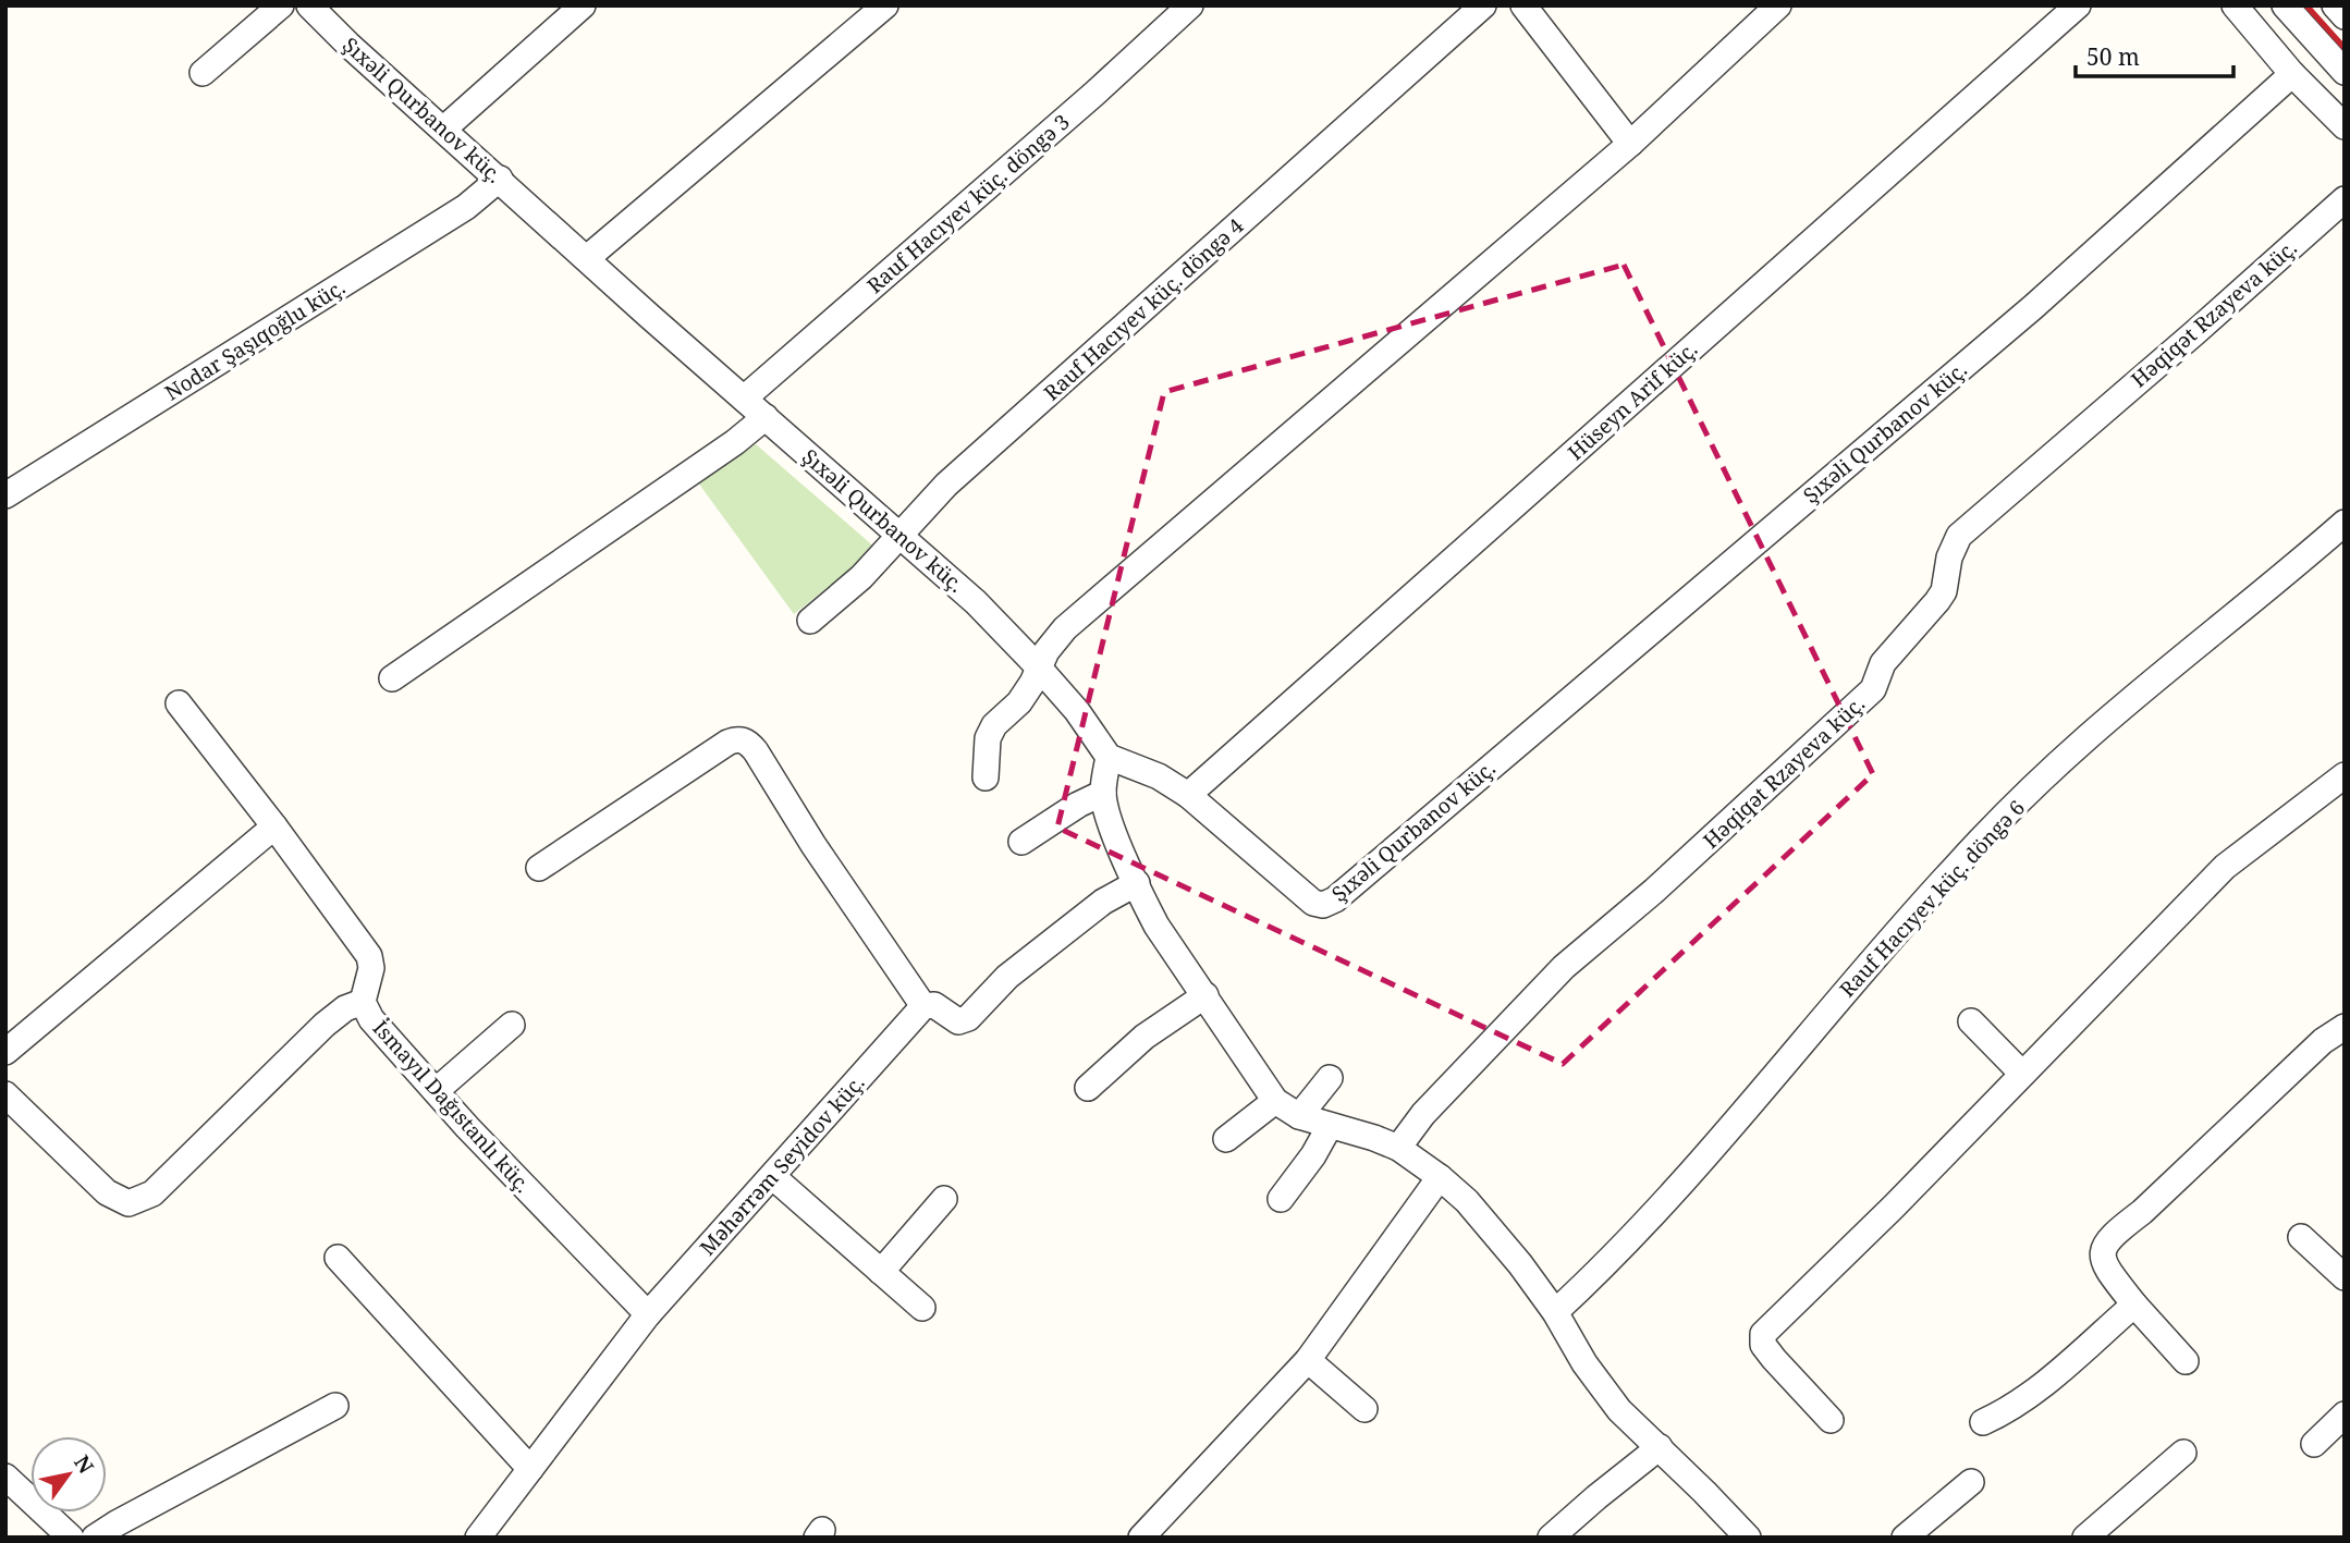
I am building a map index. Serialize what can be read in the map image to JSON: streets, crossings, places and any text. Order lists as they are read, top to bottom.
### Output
{
  "streets": {
    "street": [
      "Şıxəli Qurbanov küç.",
      "Rauf Hacıyev küç. döngə 3",
      "Rauf Hacıyev küç. döngə 4",
      "Həqiqət Rzayeva küç.",
      "Nodar Şaşıqoğlu küç.",
      "Hüseyn Arif küç.",
      "Rauf Hacıyev küç. döngə 6",
      "İsmayıl Dağıstanlı küç.",
      "Məhərrəm Seyidov küç."
    ]
  },
  "crossings": [
    ["Şıxəli Qurbanov küç.", "Rauf Hacıyev küç. döngə 3"],
    ["Şıxəli Qurbanov küç.", "Rauf Hacıyev küç. döngə 4"],
    ["Şıxəli Qurbanov küç.", "Nodar Şaşıqoğlu küç."],
    ["Şıxəli Qurbanov küç.", "Hüseyn Arif küç."],
    ["İsmayıl Dağıstanlı küç.", "Məhərrəm Seyidov küç."]
  ],
  "scale_bar": "50 m",
  "north": "top right"
}
